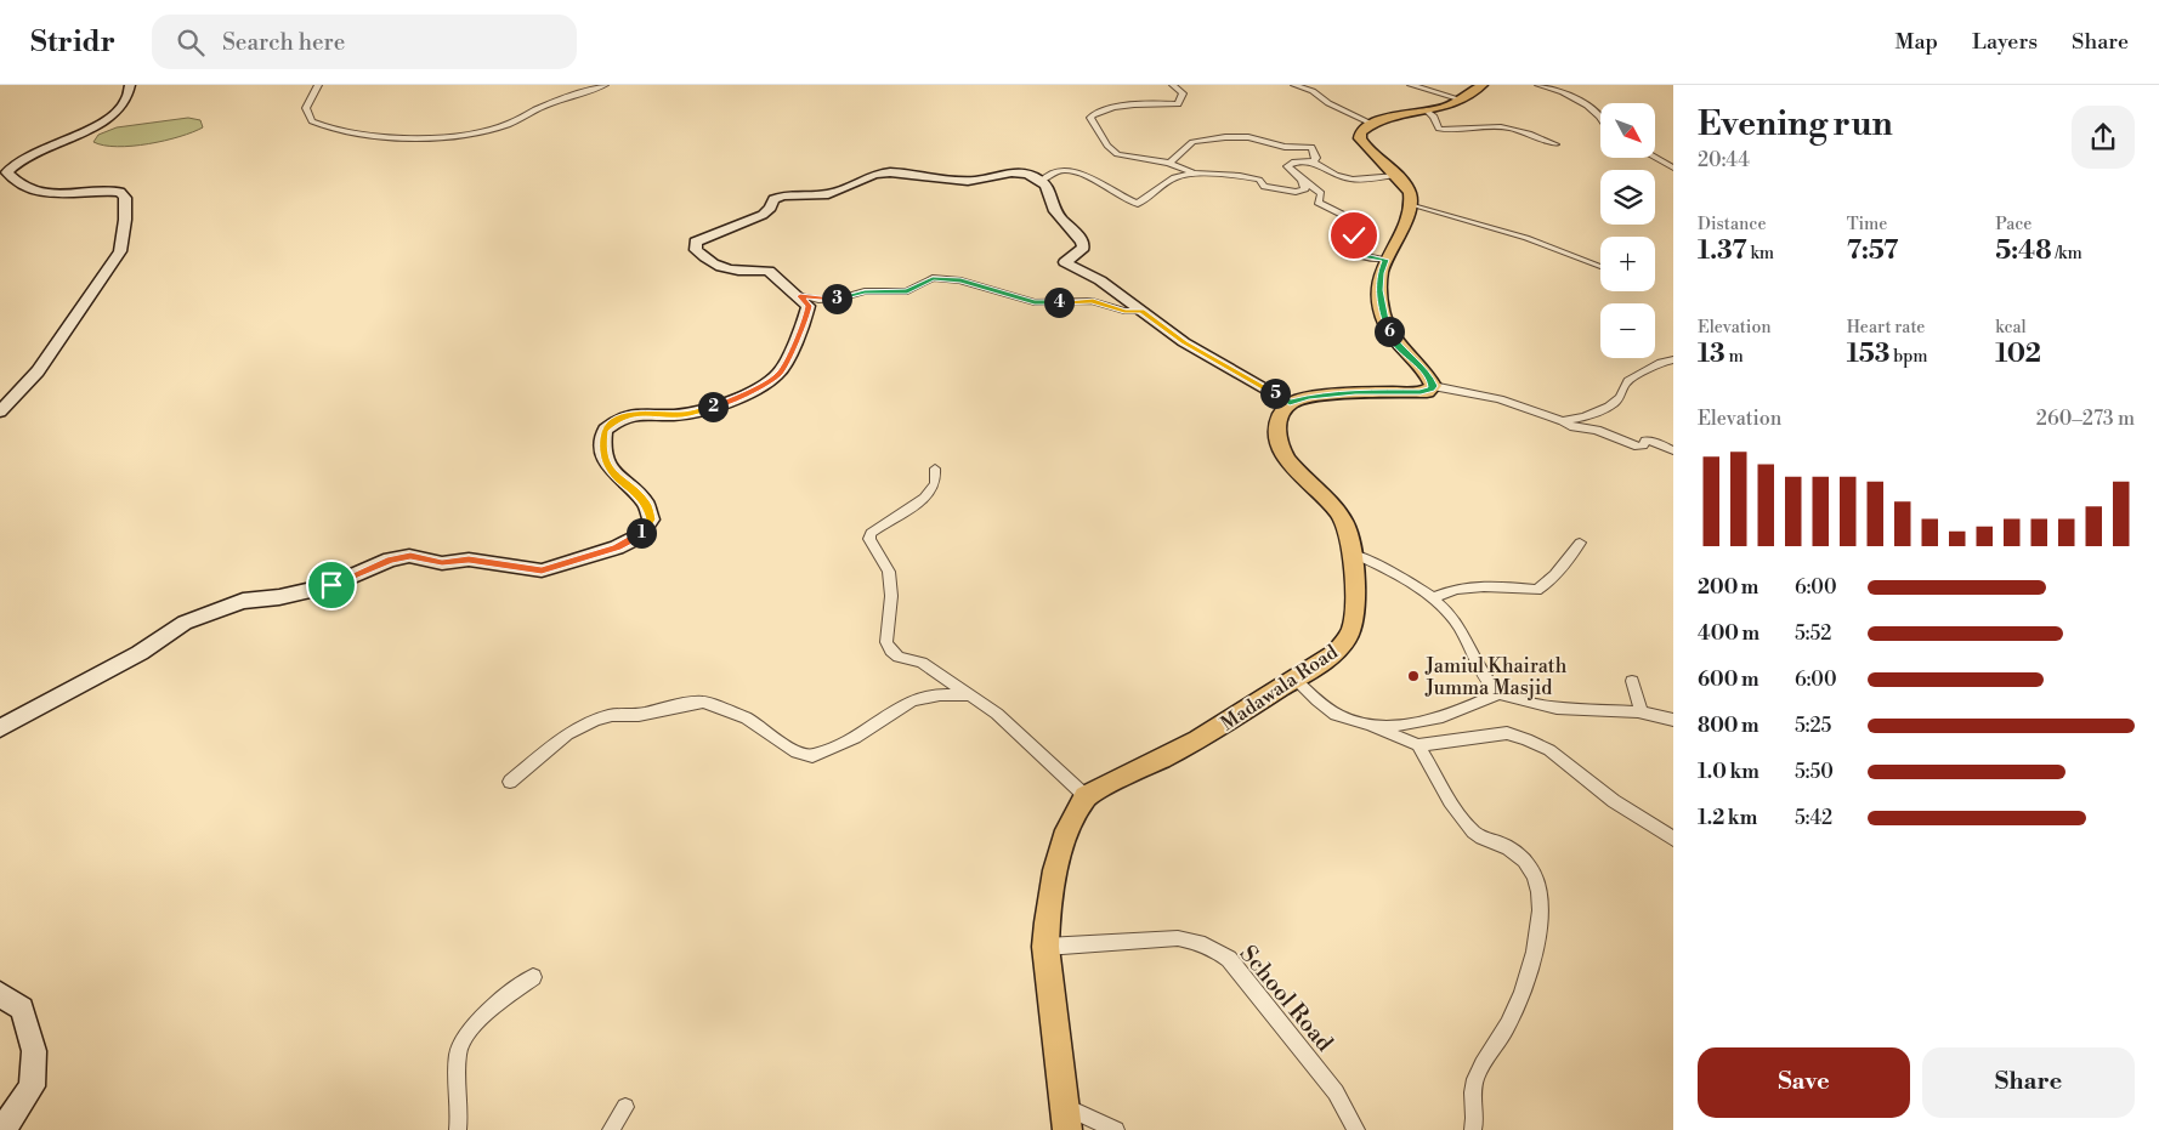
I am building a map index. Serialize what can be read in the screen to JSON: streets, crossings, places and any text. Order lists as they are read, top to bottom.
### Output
{
  "streets": {
    "main road": ["Madawala Road"],
    "street": ["School Road"]
  },
  "places": ["Jamiul Khairath Jumma Masjid"],
  "north": "bottom right",
  "page": {
    "header": "Stridr",
    "search": "Search here",
    "nav": ["Map", "Layers", "Share"],
    "heading": ["Evening run", "20:44"],
    "map_buttons": ["+", "−"],
    "stats": [
      ["Distance", "1.37 km"],
      ["Time", "7:57"],
      ["Pace", "5:48 /km"],
      ["Elevation", "13 m"],
      ["Heart rate", "153 bpm"],
      ["kcal", "102"]
    ],
    "pins": [
      "3",
      "4",
      "6",
      "5",
      "2",
      "1"
    ],
    "chart": ["Elevation", "260–273 m"],
    "list": [
      {
        "name": "200 m",
        "note": "6:00"
      },
      {
        "name": "400 m",
        "note": "5:52"
      },
      {
        "name": "600 m",
        "note": "6:00"
      },
      {
        "name": "800 m",
        "note": "5:25"
      },
      {
        "name": "1.0 km",
        "note": "5:50"
      },
      {
        "name": "1.2 km",
        "note": "5:42"
      }
    ],
    "buttons": ["Save", "Share"]
  }
}
